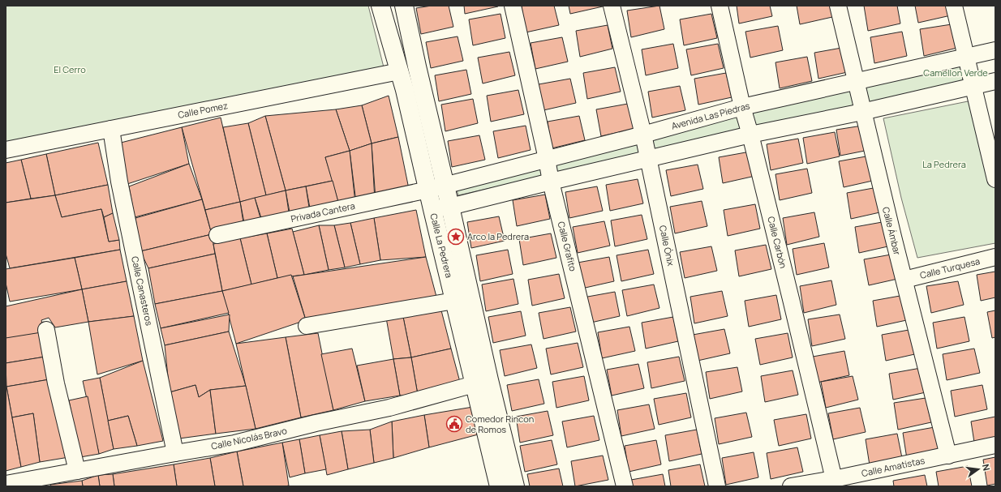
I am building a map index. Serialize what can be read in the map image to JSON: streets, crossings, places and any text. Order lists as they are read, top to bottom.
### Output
{
  "streets": {
    "main road": ["Calle La Pedrera"],
    "street": [
      "Calle Pomez",
      "Avenida Las Piedras",
      "Privada Cantera",
      "Calle Ámbar",
      "Calle Carbón",
      "Calle Ónix",
      "Calle Grafito",
      "Calle Turquesa",
      "Calle Canasteros",
      "Calle Nicolás Bravo",
      "Calle Amatistas"
    ]
  },
  "crossings": [
    ["Calle Pomez", "Calle La Pedrera"],
    ["Calle Pomez", "Calle Canasteros"],
    ["Avenida Las Piedras", "Privada Cantera"],
    ["Avenida Las Piedras", "Calle Ámbar"],
    ["Avenida Las Piedras", "Calle Carbón"],
    ["Avenida Las Piedras", "Calle La Pedrera"],
    ["Avenida Las Piedras", "Calle Ónix"],
    ["Avenida Las Piedras", "Calle Grafito"],
    ["Privada Cantera", "Calle La Pedrera"],
    ["Calle Ámbar", "Calle Turquesa"],
    ["Calle Ámbar", "Calle Amatistas"],
    ["Calle Carbón", "Calle Amatistas"],
    ["Calle La Pedrera", "Calle Nicolás Bravo"],
    ["Calle Canasteros", "Calle Nicolás Bravo"]
  ],
  "parks": ["El Cerro", "Camellon Verde", "La Pedrera"],
  "places": {
    "place": ["Arco la Pedrera"],
    "public building": ["Comedor Rincon de Romos"]
  },
  "north": "right"
}
